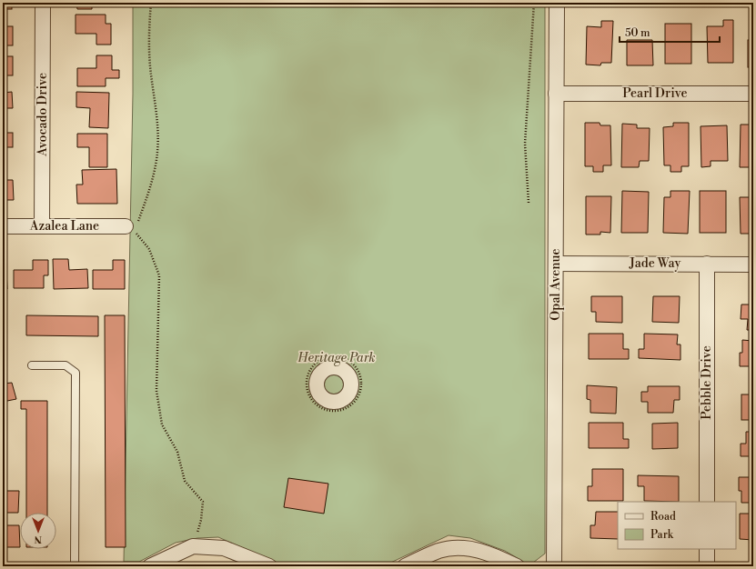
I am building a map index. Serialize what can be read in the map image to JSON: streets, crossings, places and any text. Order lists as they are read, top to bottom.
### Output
{
  "streets": {
    "street": [
      "Pearl Drive",
      "Avocado Drive",
      "Azalea Lane",
      "Jade Way",
      "Opal Avenue",
      "Pebble Drive"
    ]
  },
  "crossings": [
    ["Pearl Drive", "Opal Avenue"],
    ["Avocado Drive", "Azalea Lane"],
    ["Jade Way", "Opal Avenue"],
    ["Jade Way", "Pebble Drive"]
  ],
  "parks": ["Heritage Park"],
  "legend": ["Road", "Park"],
  "scale_bar": "50 m",
  "north": "bottom"
}
